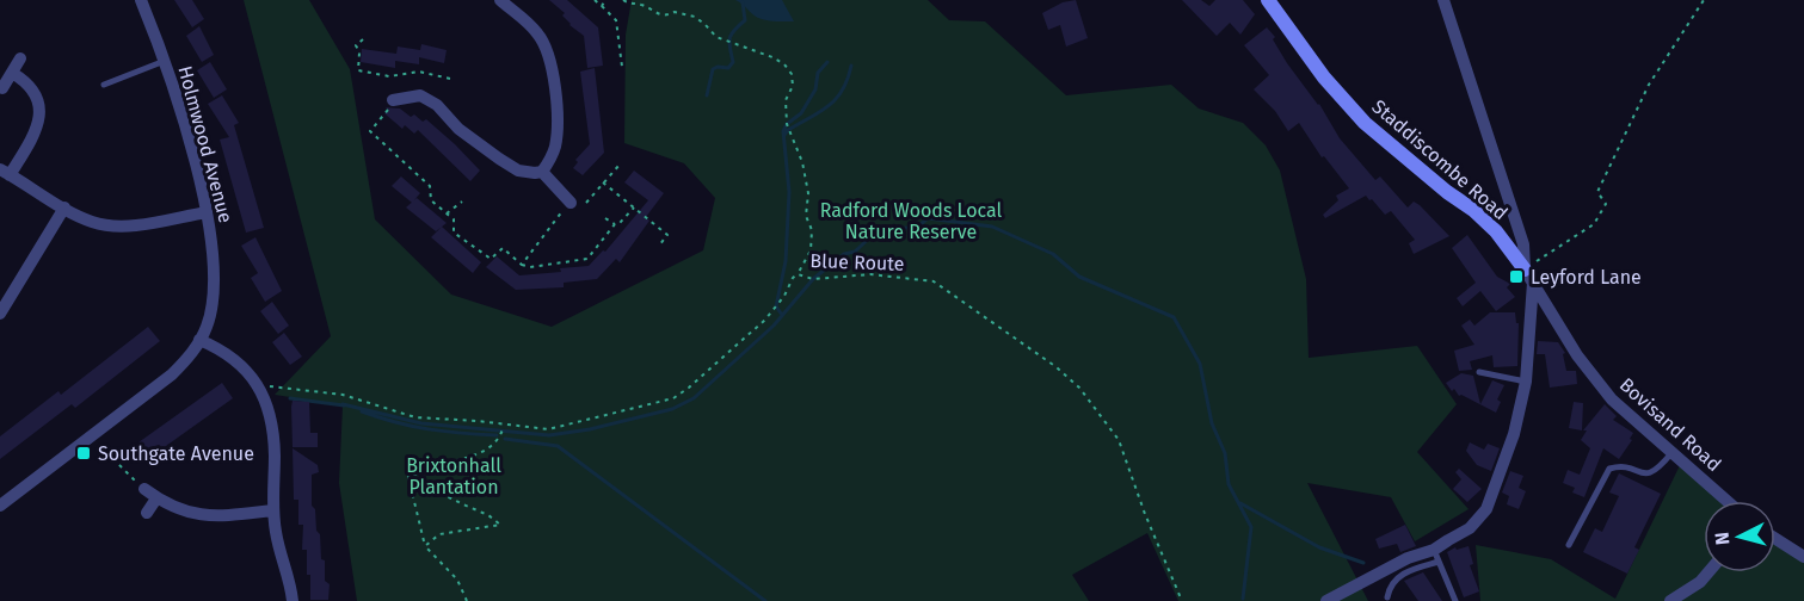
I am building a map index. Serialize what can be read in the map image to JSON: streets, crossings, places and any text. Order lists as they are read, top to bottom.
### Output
{
  "streets": {
    "street": ["Holmwood Avenue", "Staddiscombe Road", "Bovisand Road"],
    "path": ["Blue Route"]
  },
  "crossings": [
    ["Staddiscombe Road", "Bovisand Road"]
  ],
  "parks": ["Radford Woods Local Nature Reserve", "Brixtonhall Plantation"],
  "places": {
    "transit": ["Leyford Lane", "Southgate Avenue"]
  },
  "north": "left"
}
